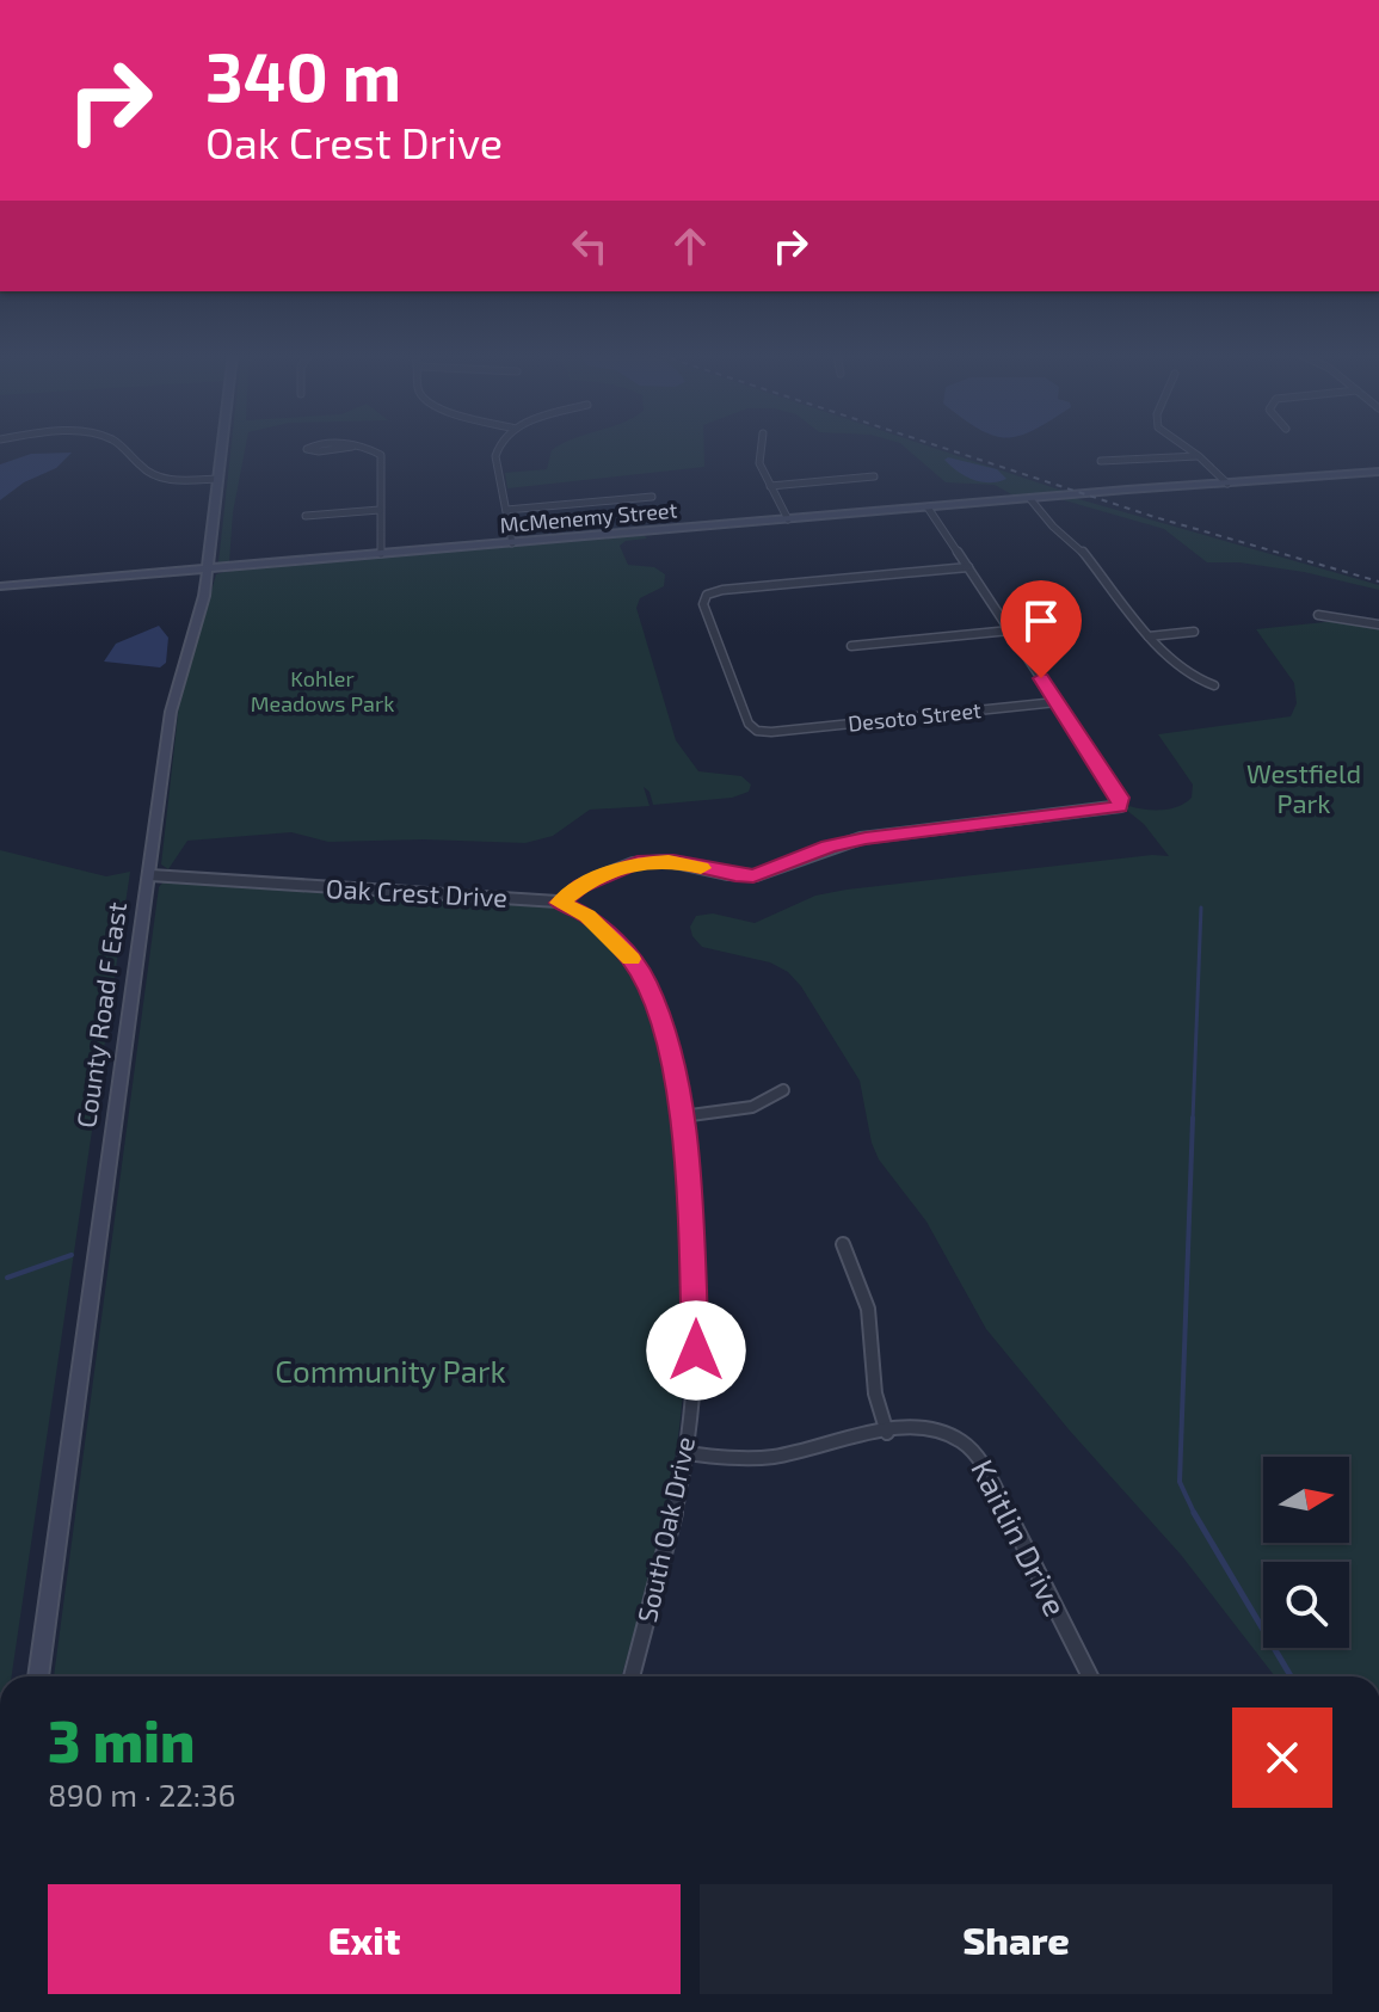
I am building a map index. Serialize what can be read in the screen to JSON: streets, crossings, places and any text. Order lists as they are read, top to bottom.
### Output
{
  "streets": {
    "street": [
      "McMenemy Street",
      "Desoto Street",
      "Oak Crest Drive",
      "County Road F East",
      "South Oak Drive",
      "Kaitlin Drive"
    ]
  },
  "crossings": [
    ["McMenemy Street", "County Road F East"],
    ["Oak Crest Drive", "County Road F East"],
    ["Oak Crest Drive", "South Oak Drive"],
    ["South Oak Drive", "Kaitlin Drive"]
  ],
  "parks": ["Kohler Meadows Park", "Westfield Park", "Community Park"],
  "north": "right",
  "page": {
    "turn": ["340 m", "Oak Crest Drive"],
    "heading": ["3 min", "890 m · 22:36"],
    "buttons": ["Exit", "Share"]
  }
}
